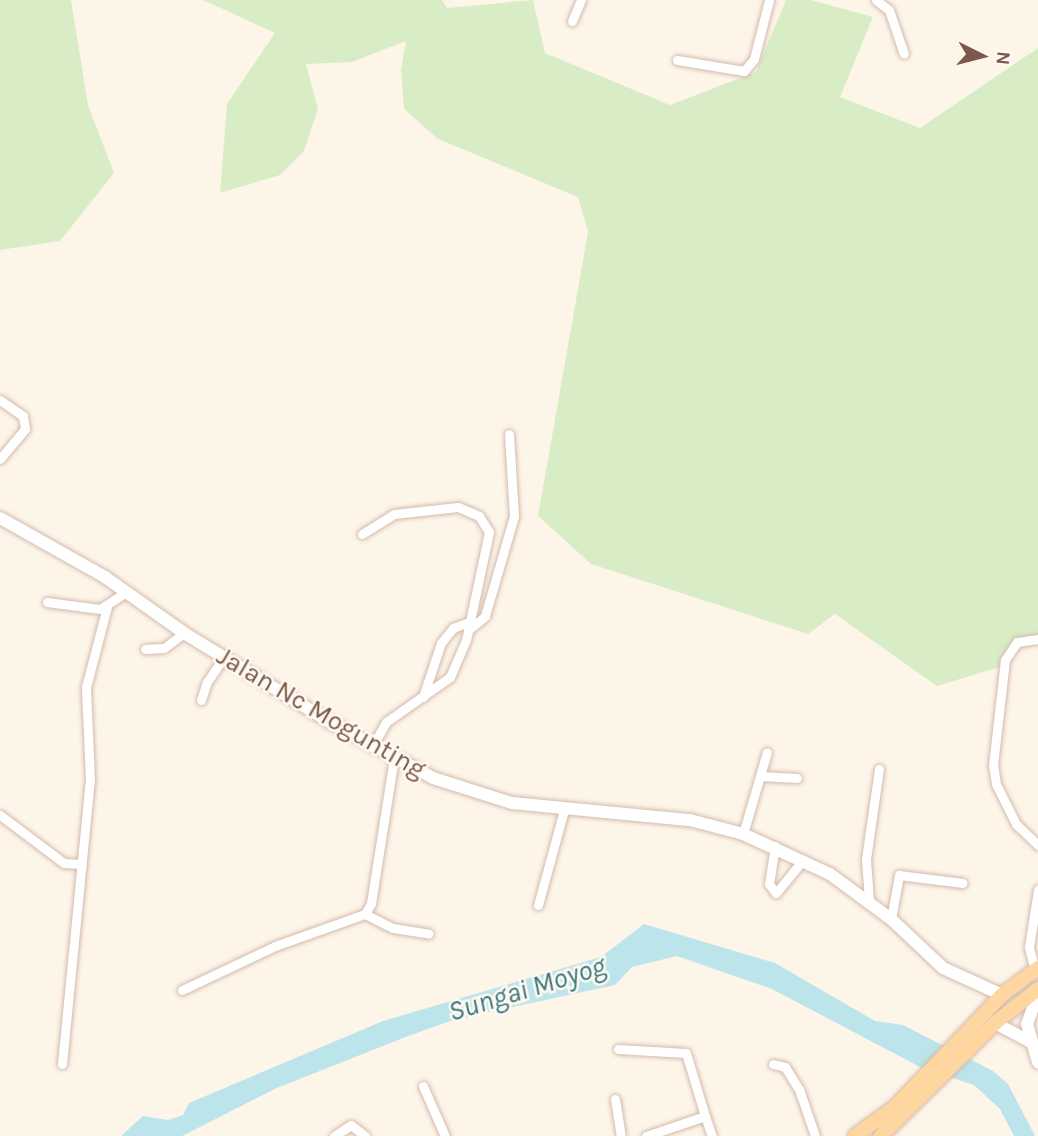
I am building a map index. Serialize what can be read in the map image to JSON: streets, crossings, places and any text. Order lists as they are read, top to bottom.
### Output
{
  "streets": {
    "street": ["Jalan Nc Mogunting"]
  },
  "water": ["Sungai Moyog"],
  "north": "right"
}
